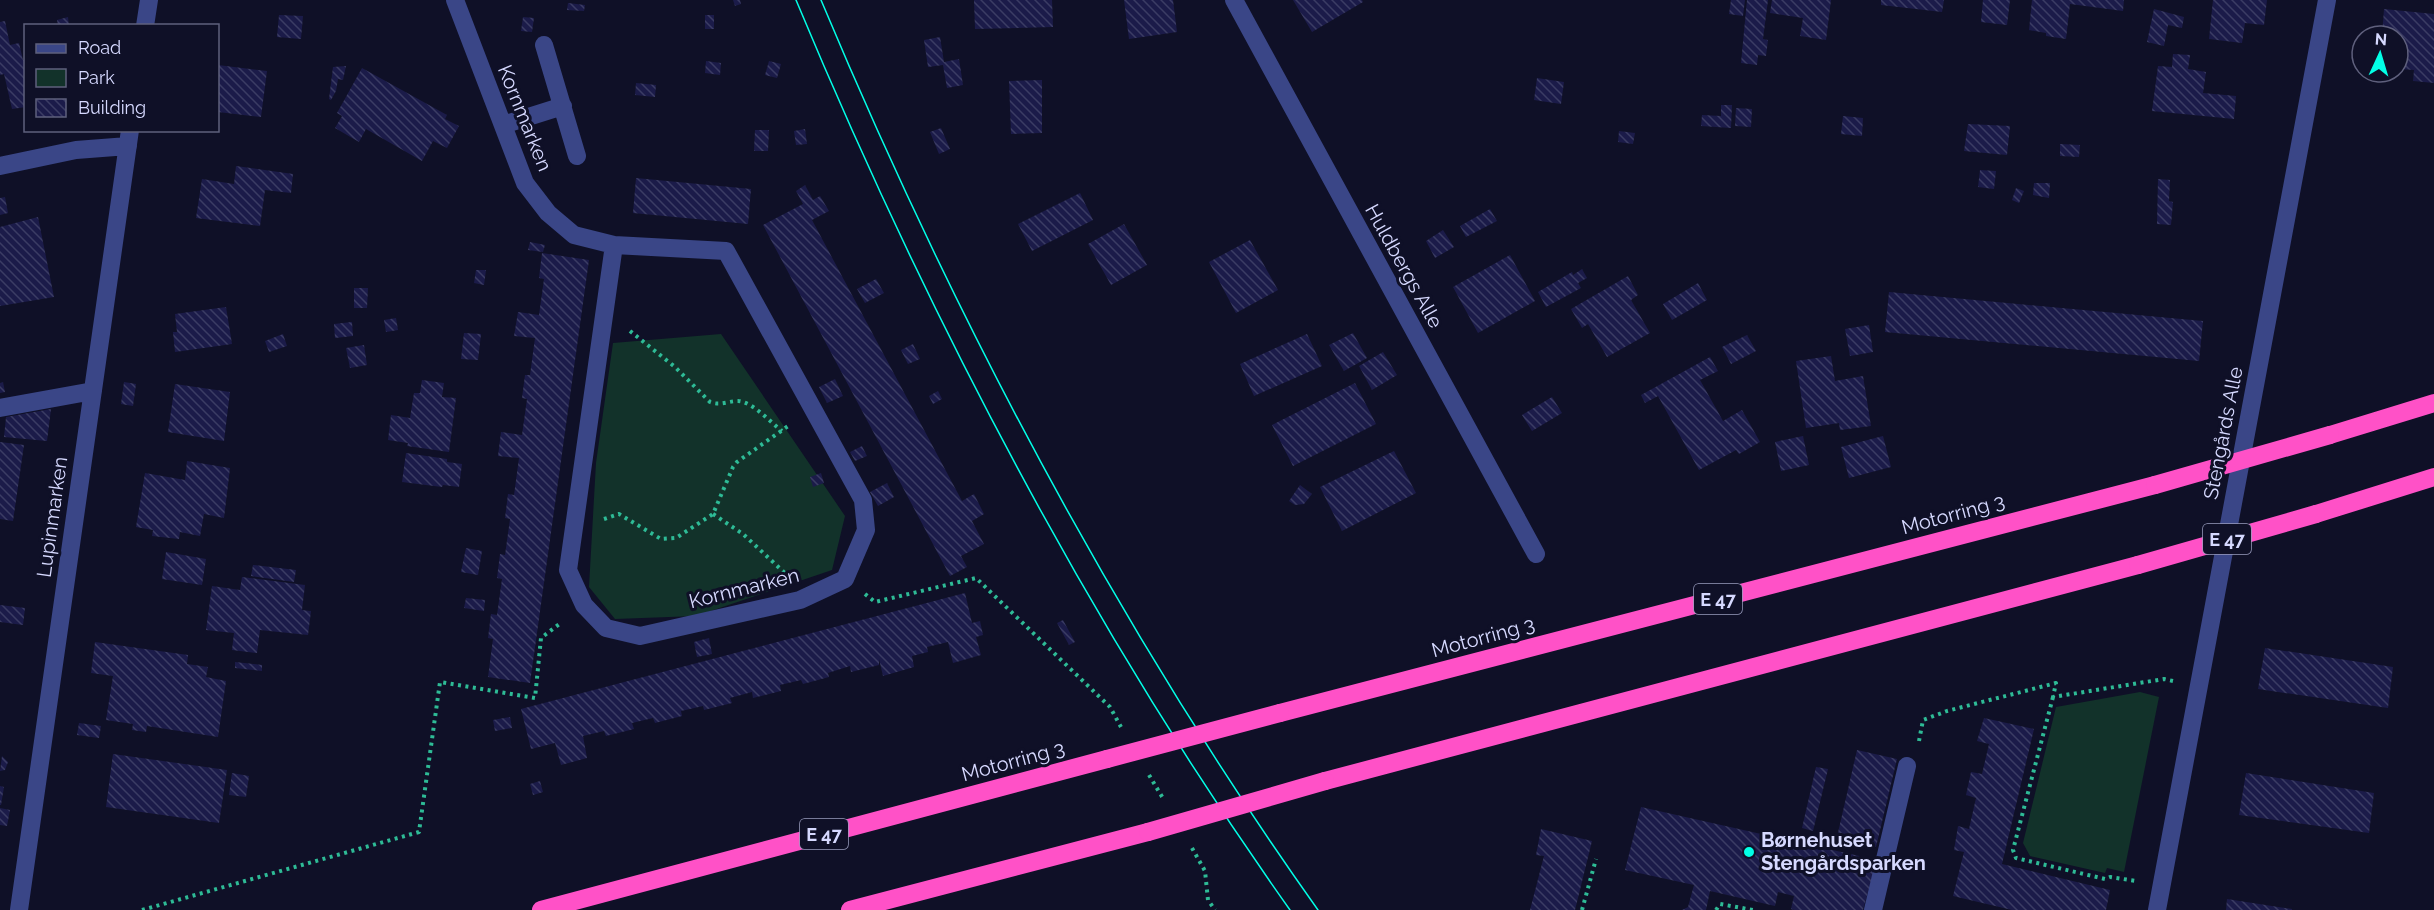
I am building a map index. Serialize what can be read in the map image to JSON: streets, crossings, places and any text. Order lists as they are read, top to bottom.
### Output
{
  "streets": {
    "highway": ["Motorring 3", "E 47"],
    "street": [
      "Kornmarken",
      "Huldbergs Alle",
      "Stengårds Alle",
      "Lupinmarken"
    ]
  },
  "places": ["Børnehuset Stengårdsparken"],
  "legend": ["Road", "Park", "Building"],
  "north": "top"
}
